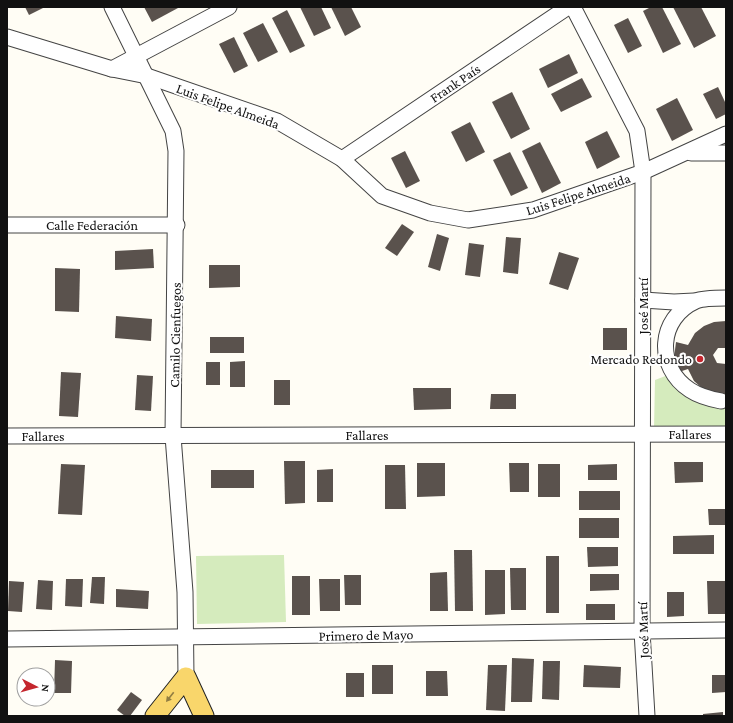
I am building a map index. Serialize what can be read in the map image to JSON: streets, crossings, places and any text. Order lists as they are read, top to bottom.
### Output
{
  "streets": {
    "street": [
      "Frank País",
      "Luis Felipe Almeida",
      "Calle Federación",
      "José Martí",
      "Camilo Cienfuegos",
      "Fallares",
      "Primero de Mayo"
    ]
  },
  "crossings": [
    ["Frank País", "Luis Felipe Almeida"],
    ["Luis Felipe Almeida", "José Martí"],
    ["Luis Felipe Almeida", "Camilo Cienfuegos"],
    ["Calle Federación", "Camilo Cienfuegos"],
    ["José Martí", "Fallares"],
    ["José Martí", "Primero de Mayo"],
    ["Camilo Cienfuegos", "Fallares"],
    ["Camilo Cienfuegos", "Primero de Mayo"]
  ],
  "places": ["Mercado Redondo"],
  "north": "right"
}
